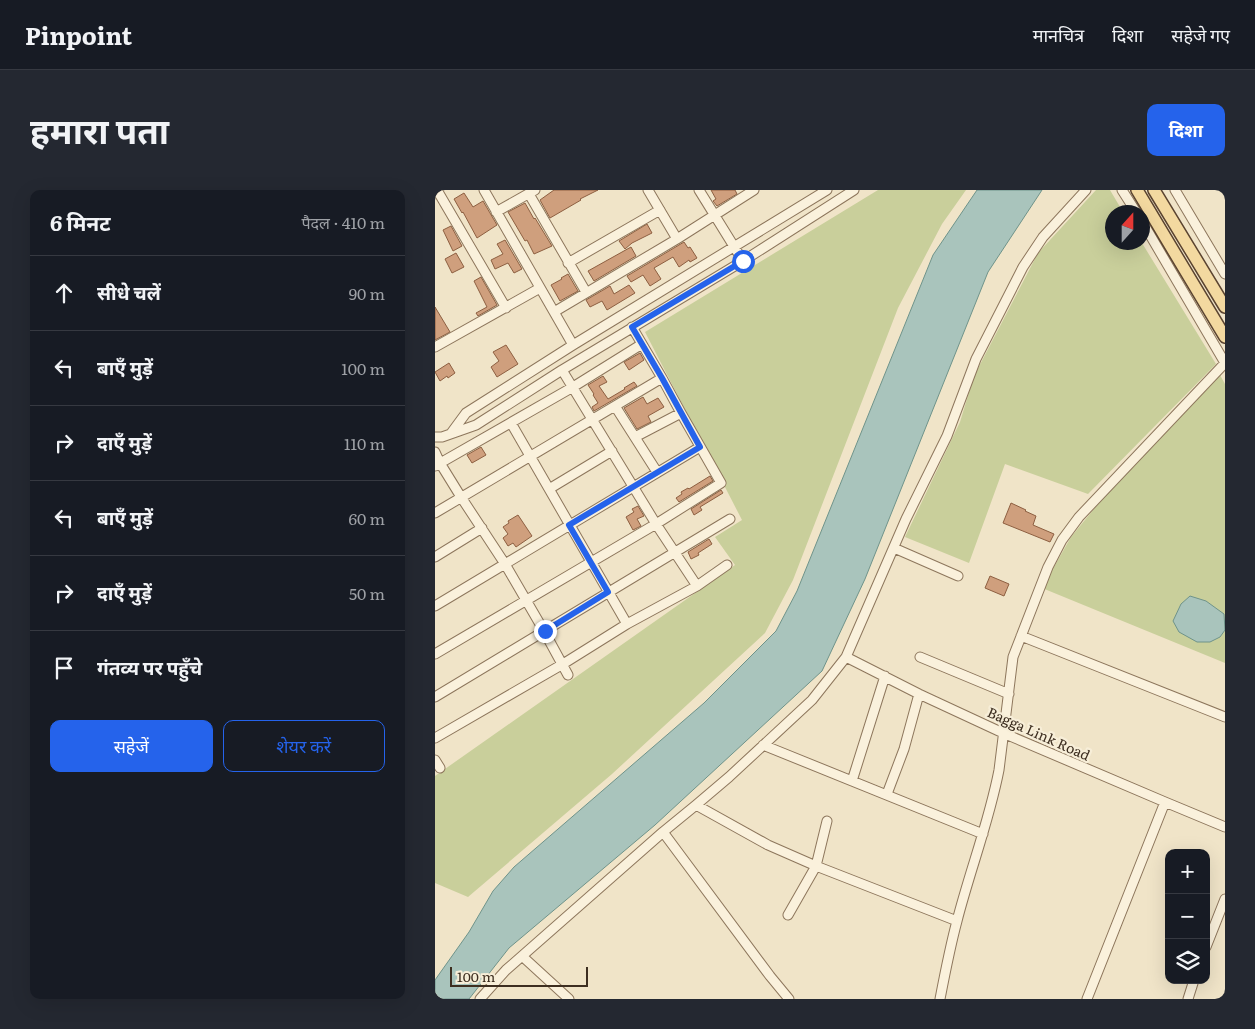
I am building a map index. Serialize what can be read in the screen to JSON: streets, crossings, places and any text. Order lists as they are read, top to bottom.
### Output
{
  "streets": {
    "street": ["Bagga Link Road"]
  },
  "scale_bar": "100 m",
  "north": "top",
  "page": {
    "header": "Pinpoint",
    "nav": ["मानचित्र", "दिशा", "सहेजे गए"],
    "title": "हमारा पता",
    "buttons": [
      "दिशा",
      ["सहेजें", "शेयर करें"]
    ],
    "heading": ["6 मिनट", "पैदल · 410 m"],
    "list": [
      ["सीधे चलें", "90 m"],
      ["बाएँ मुड़ें", "100 m"],
      ["दाएँ मुड़ें", "110 m"],
      ["बाएँ मुड़ें", "60 m"],
      ["दाएँ मुड़ें", "50 m"],
      "गंतव्य पर पहुँचे"
    ],
    "map_buttons": ["+", "−"],
    "scale": "100 m"
  }
}
